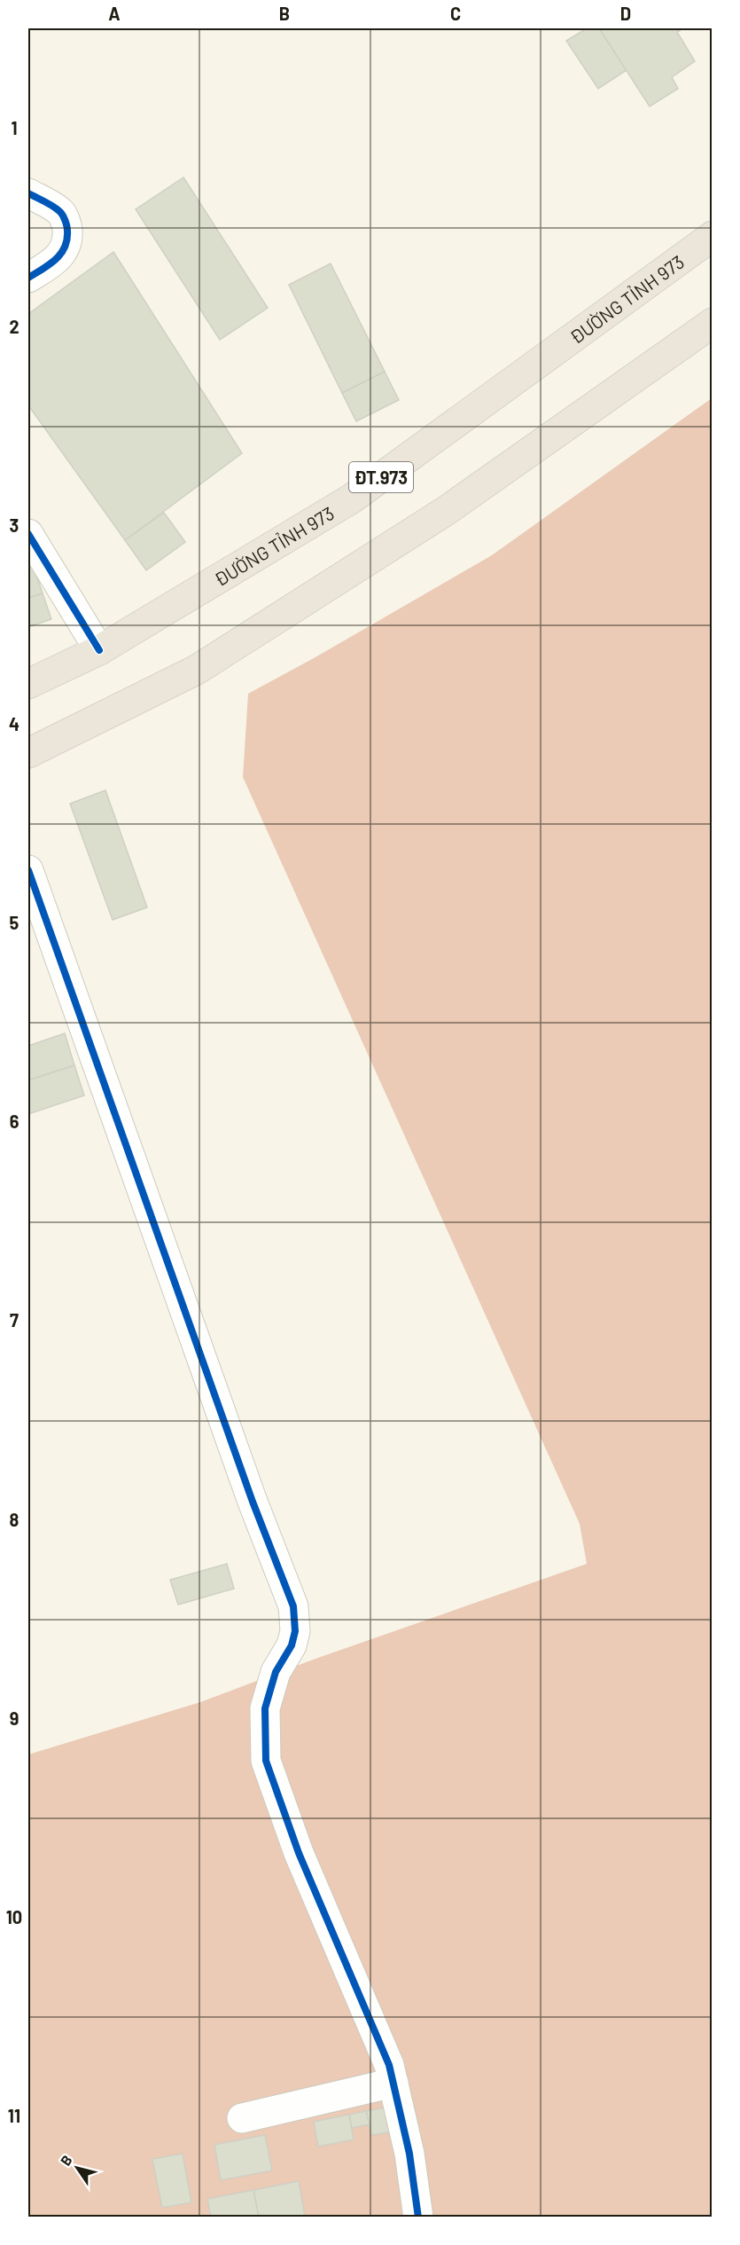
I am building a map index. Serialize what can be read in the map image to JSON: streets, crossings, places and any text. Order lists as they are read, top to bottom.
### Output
{
  "streets": {
    "main road": ["ĐƯỜNG TỈNH 973", "ĐT.973"]
  },
  "north": "top left",
  "grid": {
    "columns": [
      "A",
      "B",
      "C",
      "D"
    ],
    "rows": [
      "1",
      "2",
      "3",
      "4",
      "5",
      "6",
      "7",
      "8",
      "9",
      "10",
      "11"
    ]
  }
}
